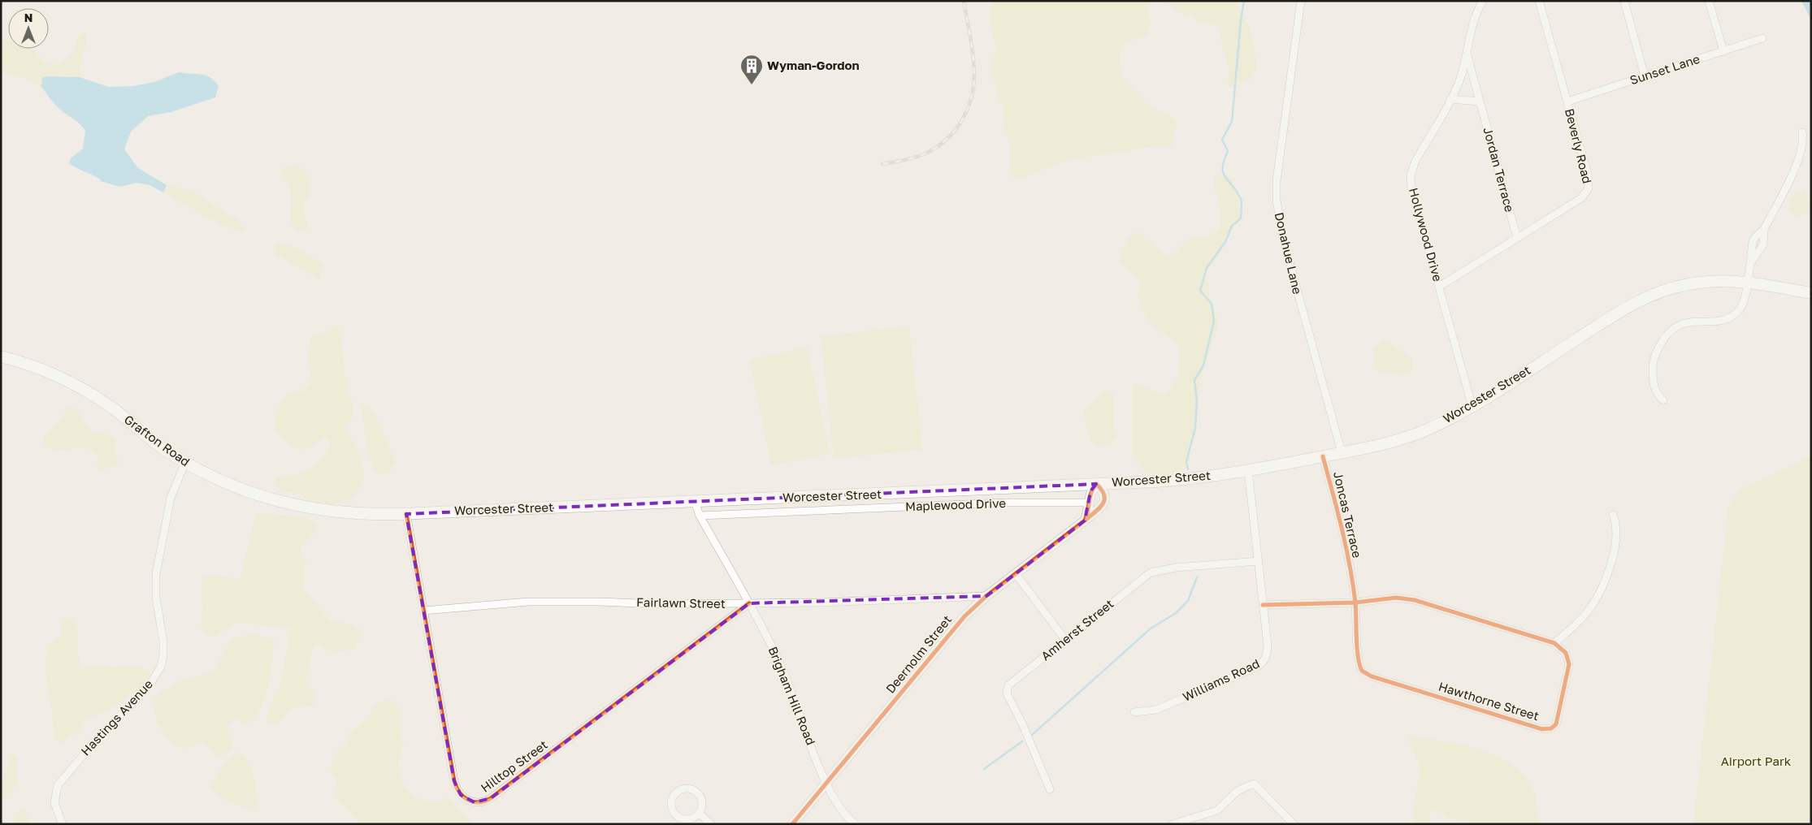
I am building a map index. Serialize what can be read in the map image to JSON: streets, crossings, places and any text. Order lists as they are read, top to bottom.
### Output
{
  "streets": {
    "main road": ["Worcester Street", "Grafton Road"],
    "street": [
      "Sunset Lane",
      "Beverly Road",
      "Jordan Terrace",
      "Hollywood Drive",
      "Donahue Lane",
      "Maplewood Drive",
      "Joncas Terrace",
      "Fairlawn Street",
      "Amherst Street",
      "Deernolm Street",
      "Williams Road",
      "Brigham Hill Road",
      "Hawthorne Street",
      "Hastings Avenue",
      "Hilltop Street"
    ]
  },
  "crossings": [
    ["Sunset Lane", "Beverly Road"],
    ["Beverly Road", "Jordan Terrace"],
    ["Beverly Road", "Hollywood Drive"],
    ["Jordan Terrace", "Hollywood Drive"],
    ["Hollywood Drive", "Worcester Street"],
    ["Donahue Lane", "Worcester Street"],
    ["Worcester Street", "Grafton Road"],
    ["Worcester Street", "Joncas Terrace"],
    ["Worcester Street", "Deernolm Street"],
    ["Worcester Street", "Williams Road"],
    ["Worcester Street", "Brigham Hill Road"],
    ["Worcester Street", "Hilltop Street"],
    ["Grafton Road", "Hastings Avenue"],
    ["Maplewood Drive", "Brigham Hill Road"],
    ["Joncas Terrace", "Hawthorne Street"],
    ["Fairlawn Street", "Deernolm Street"],
    ["Fairlawn Street", "Brigham Hill Road"],
    ["Fairlawn Street", "Hilltop Street"],
    ["Amherst Street", "Williams Road"],
    ["Deernolm Street", "Brigham Hill Road"],
    ["Brigham Hill Road", "Hilltop Street"]
  ],
  "parks": ["Airport Park"],
  "places": {
    "building": ["Wyman-Gordon"]
  },
  "north": "top"
}
